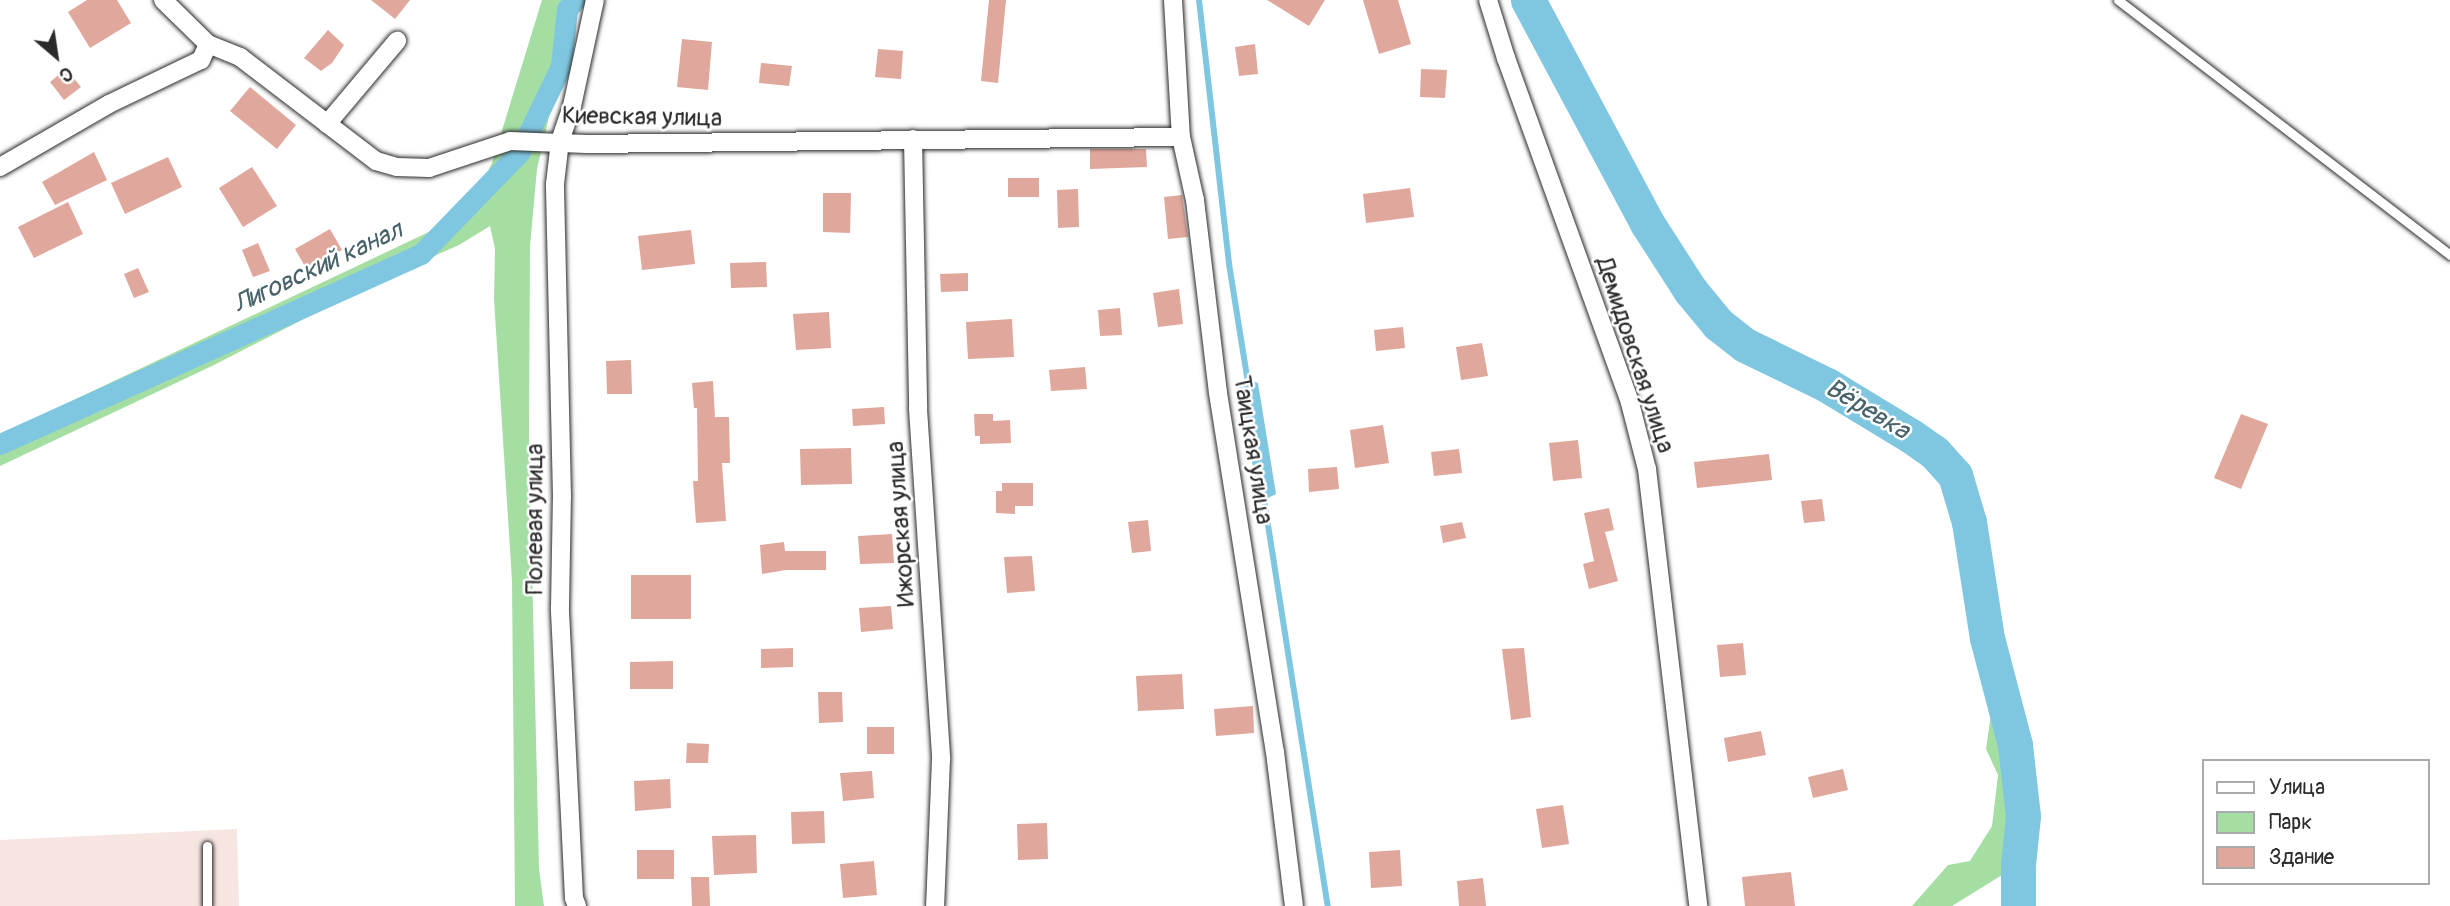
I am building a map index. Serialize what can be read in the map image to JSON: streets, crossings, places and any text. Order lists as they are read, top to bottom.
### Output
{
  "streets": {
    "street": [
      "Киевская улица",
      "Демидовская улица",
      "Таицкая улица",
      "Полевая улица",
      "Ижорская улица"
    ]
  },
  "crossings": [
    ["Киевская улица", "Таицкая улица"],
    ["Киевская улица", "Полевая улица"],
    ["Киевская улица", "Ижорская улица"]
  ],
  "water": ["Лиговский канал", "Вёревка"],
  "legend": ["Улица", "Парк", "Здание"],
  "north": "bottom right"
}
